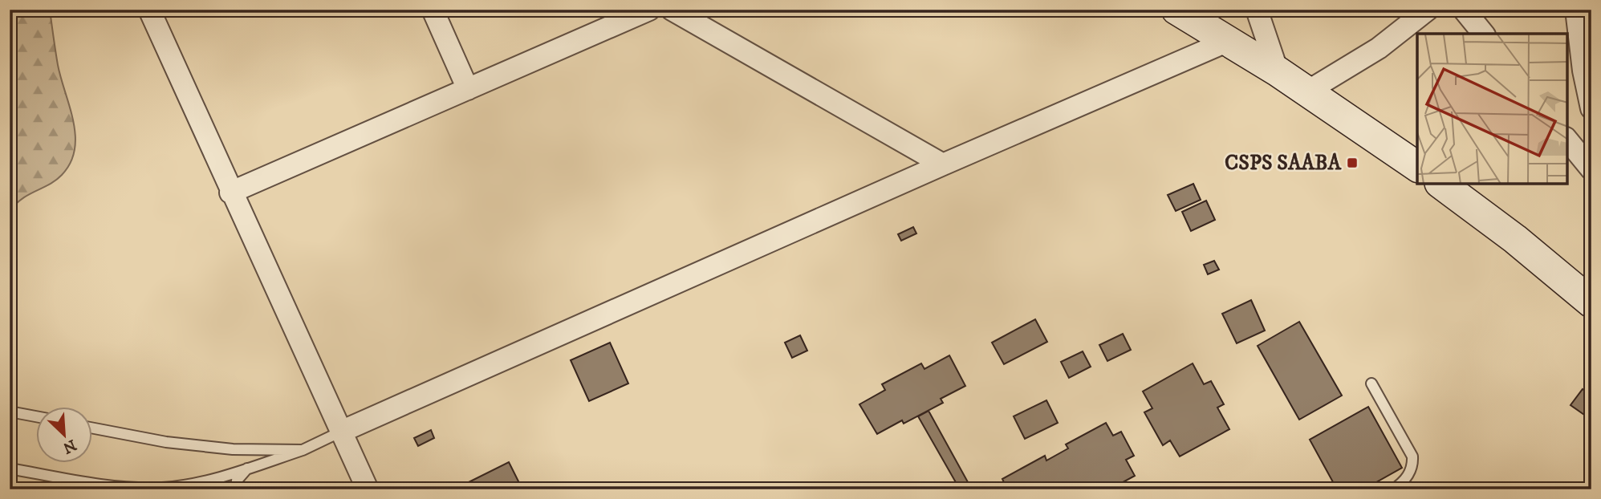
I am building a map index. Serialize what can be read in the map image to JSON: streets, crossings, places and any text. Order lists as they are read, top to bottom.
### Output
{
  "places": {
    "transit": ["CSPS SAABA"]
  },
  "north": "bottom right"
}
